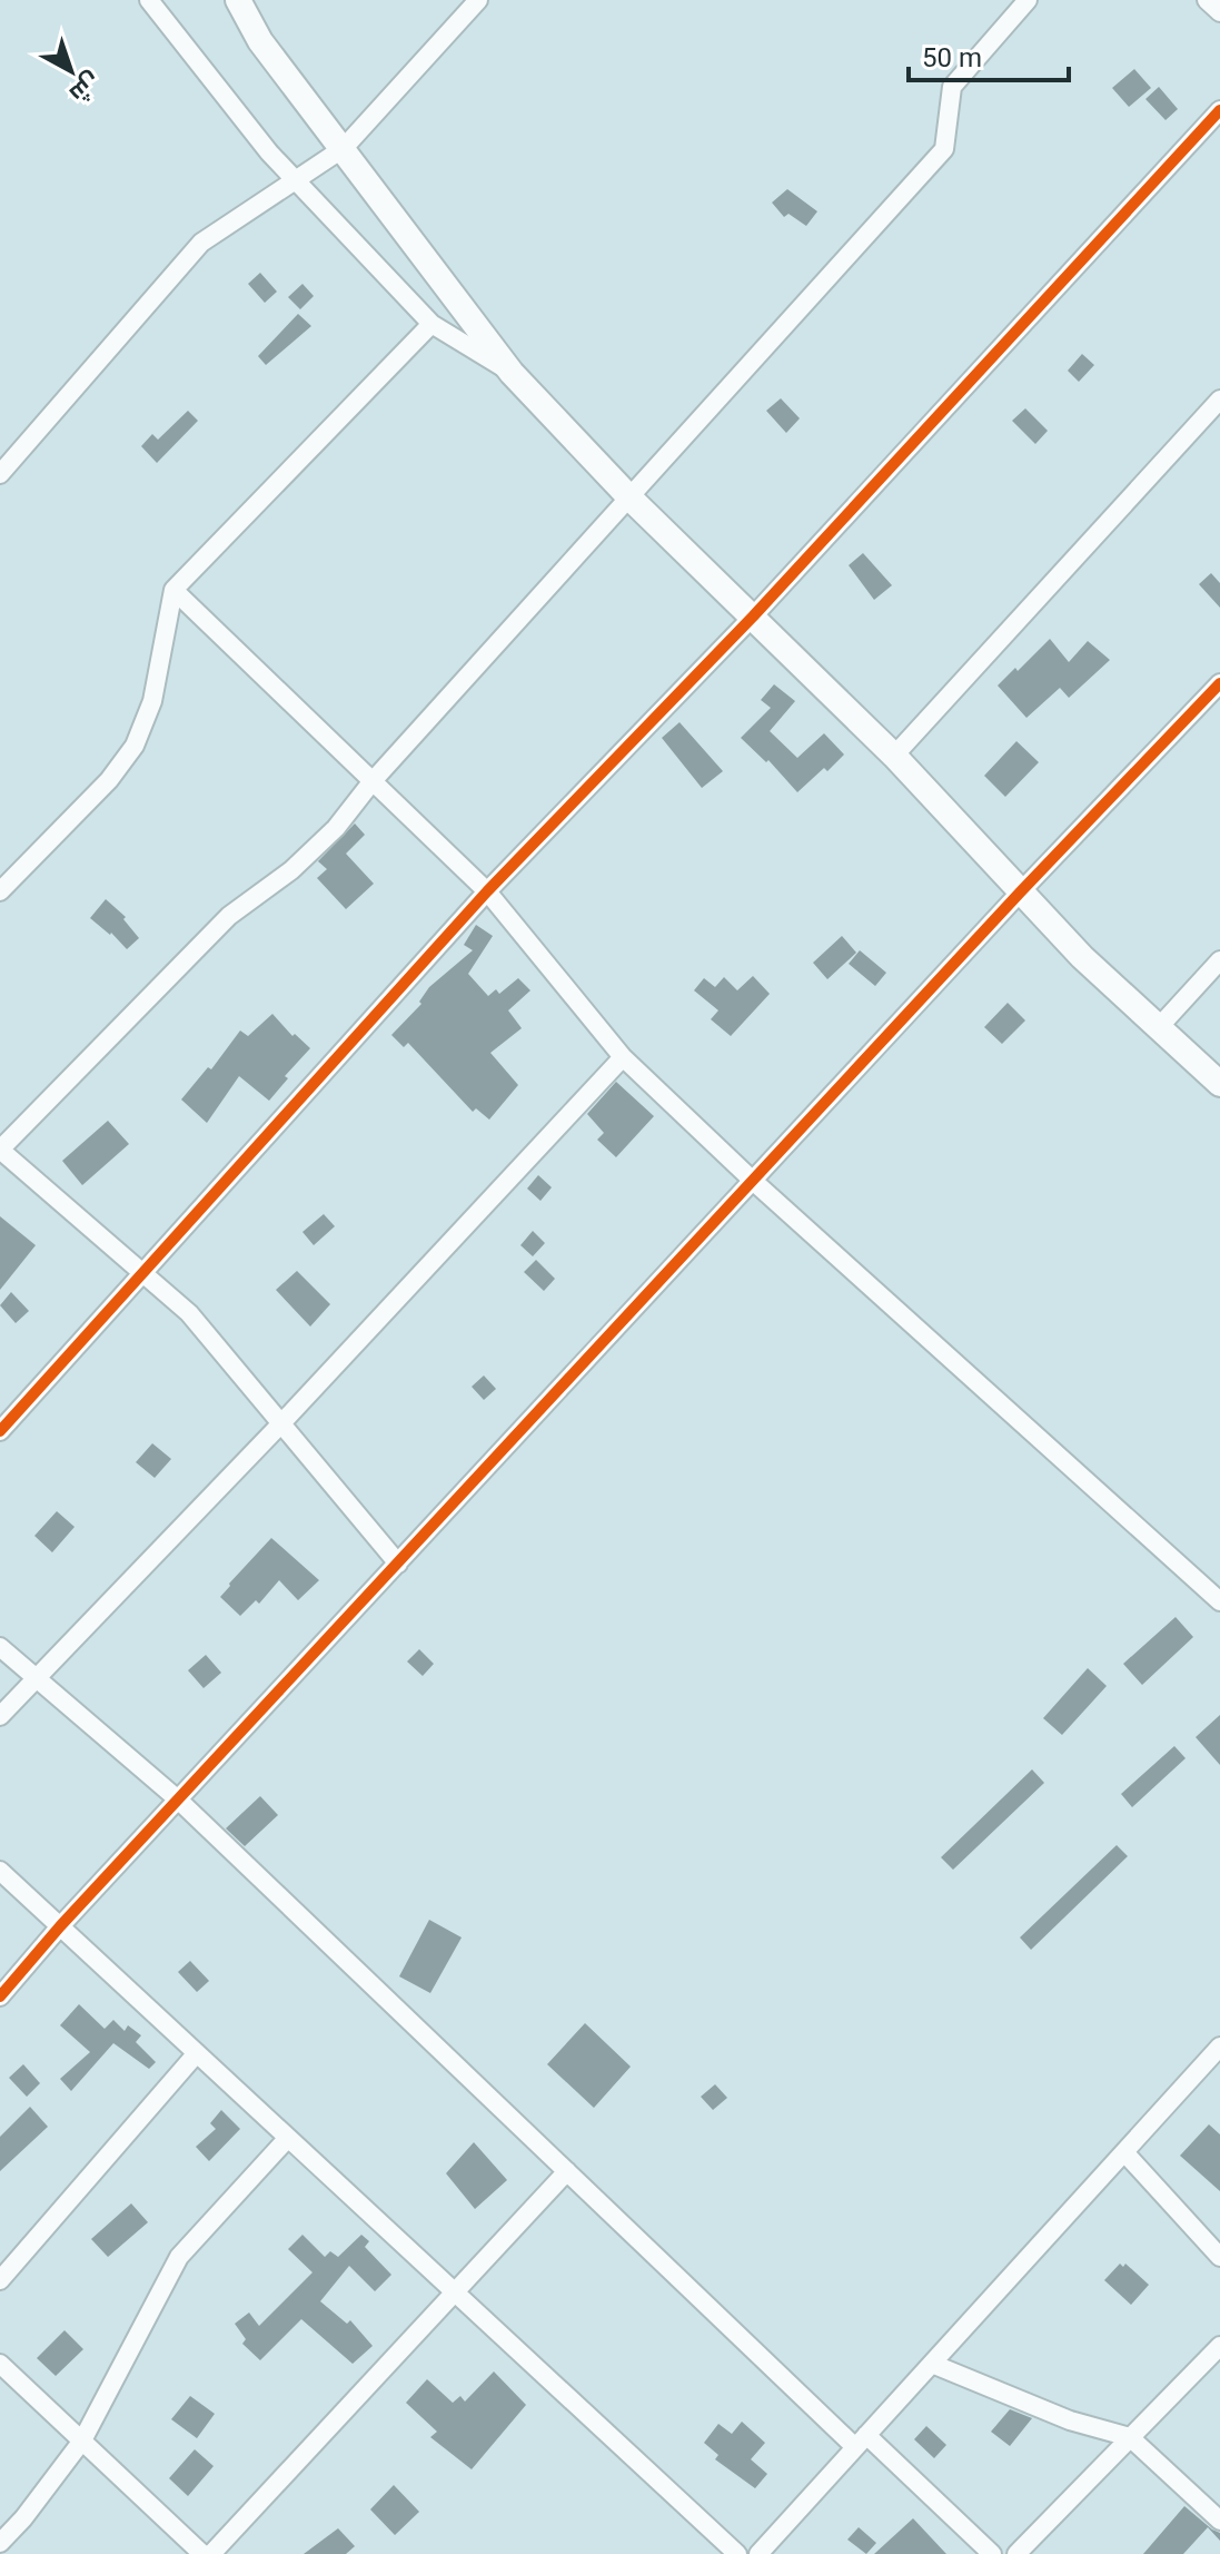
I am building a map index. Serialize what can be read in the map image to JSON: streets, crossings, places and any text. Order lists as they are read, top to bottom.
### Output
{
  "scale_bar": "50 m",
  "north": "bottom right"
}
